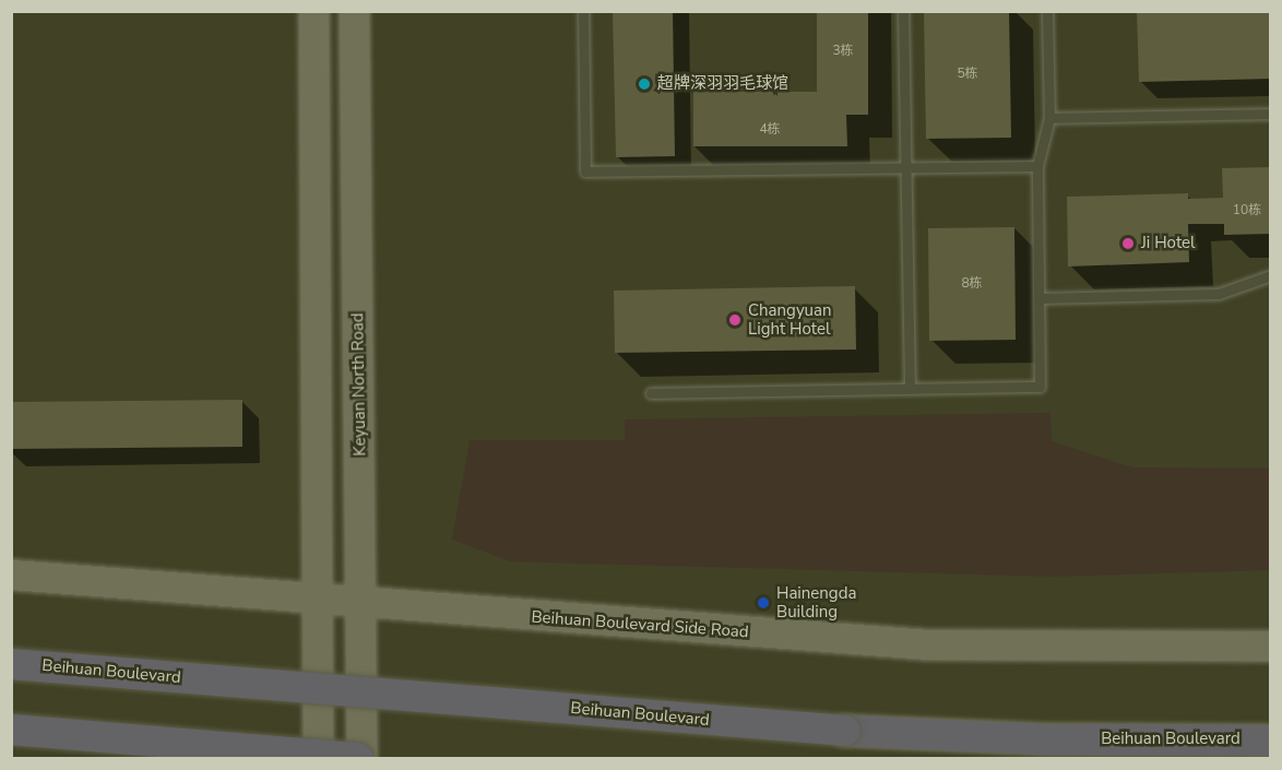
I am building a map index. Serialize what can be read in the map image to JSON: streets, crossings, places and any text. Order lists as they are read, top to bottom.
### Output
{
  "streets": {
    "highway": ["Beihuan Boulevard"],
    "main road": ["Keyuan North Road", "Beihuan Boulevard Side Road"]
  },
  "crossings": [
    ["Keyuan North Road", "Beihuan Boulevard Side Road"]
  ],
  "places": [
    "超牌深羽羽毛球馆",
    "Ji Hotel",
    "Changyuan Light Hotel",
    "Hainengda Building"
  ],
  "house_numbers": [
    "3栋",
    "5栋",
    "4栋",
    "10栋",
    "8栋"
  ]
}
